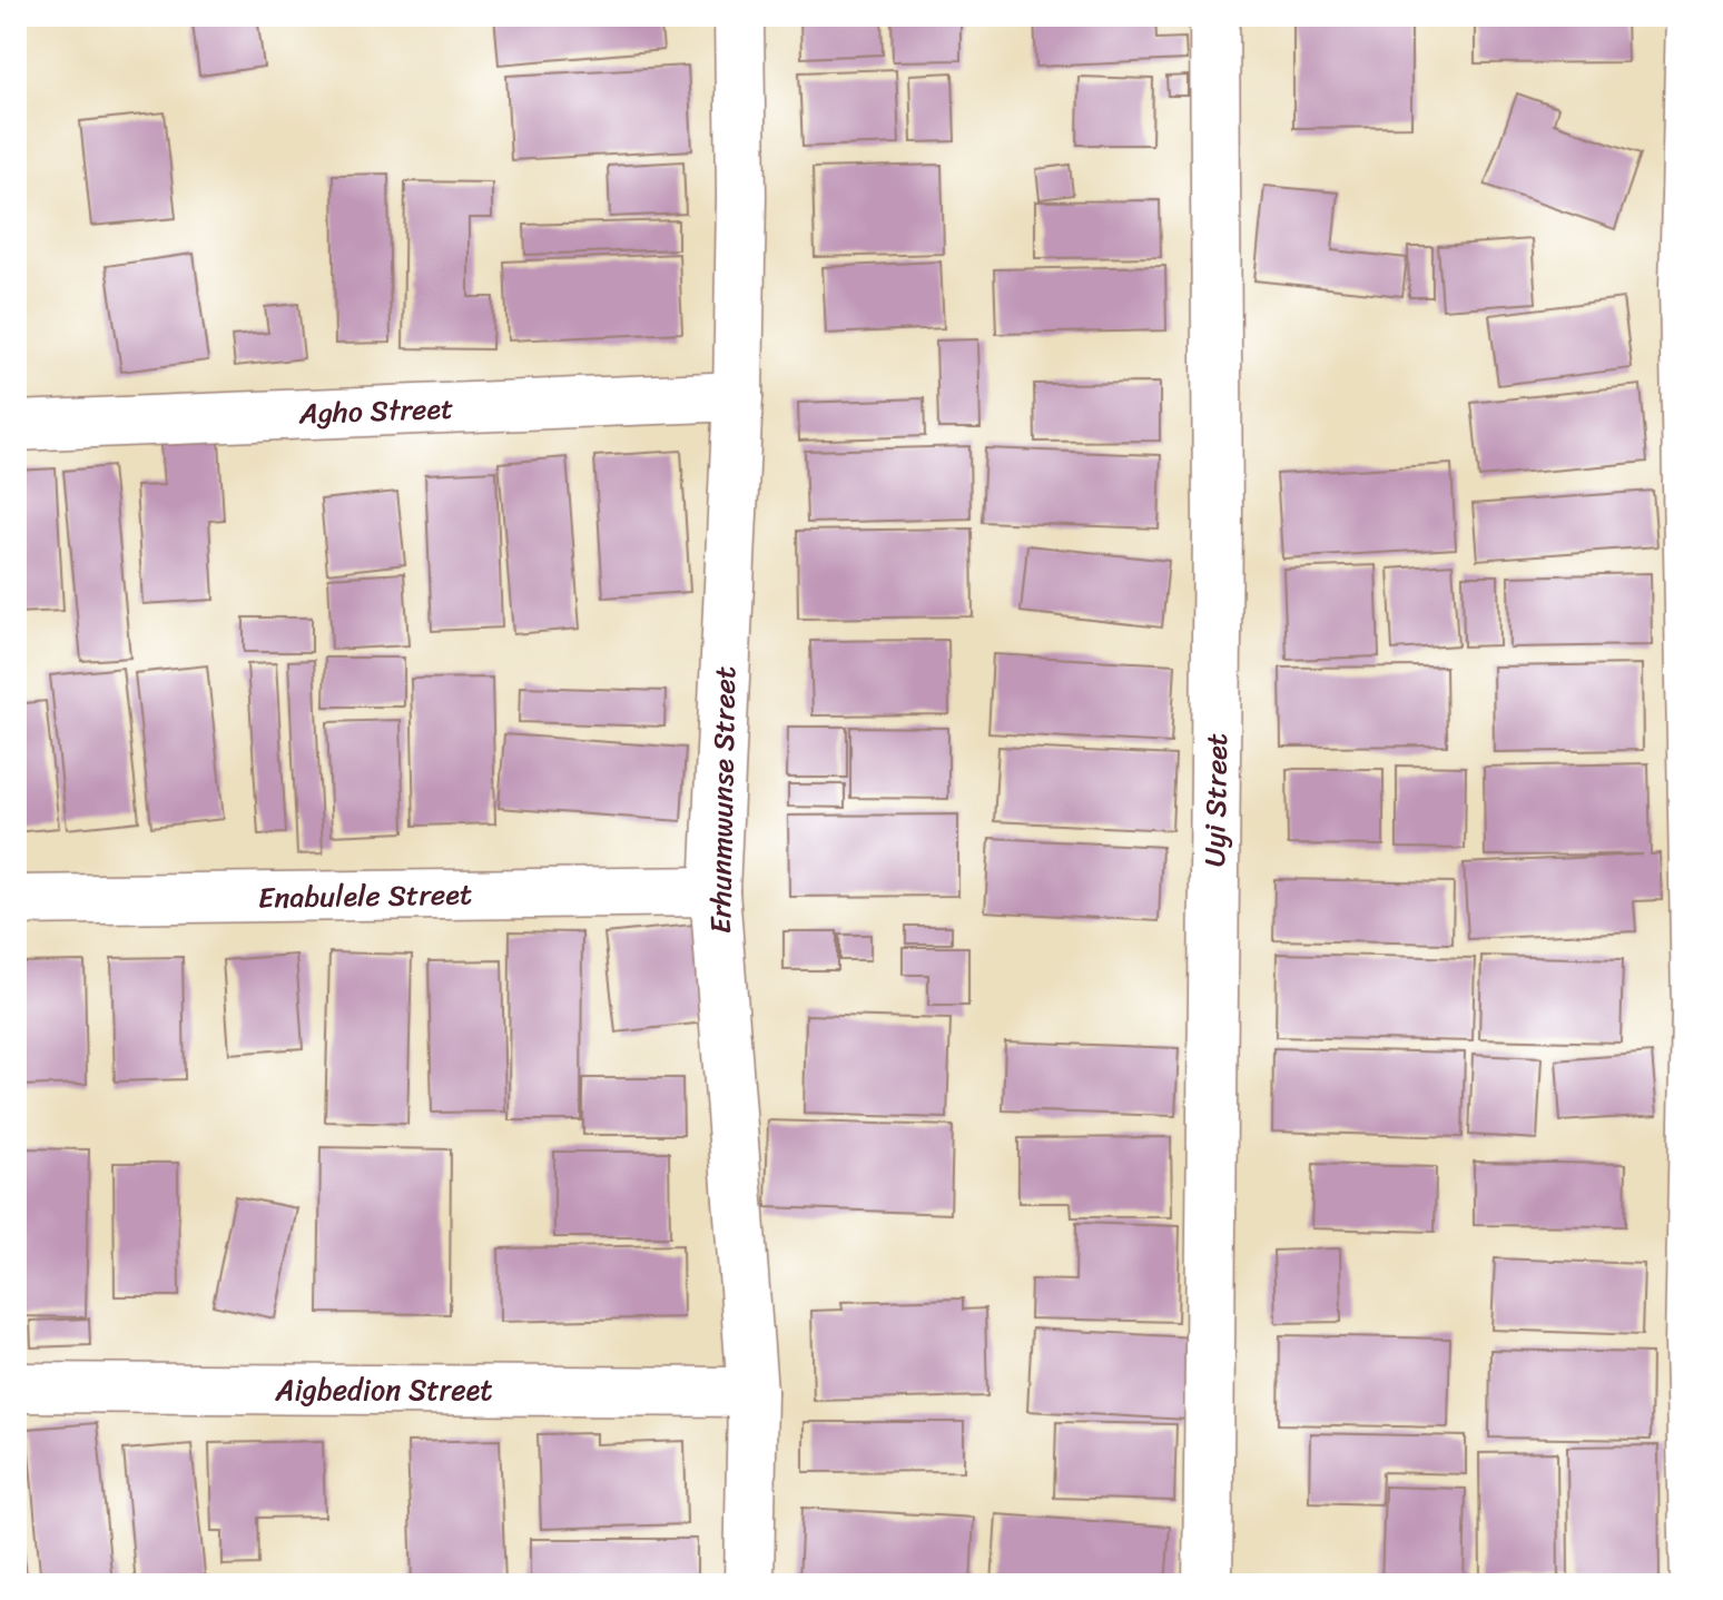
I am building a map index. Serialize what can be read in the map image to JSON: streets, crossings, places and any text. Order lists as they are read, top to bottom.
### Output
{
  "streets": {
    "street": [
      "Agho Street",
      "Erhunmwunse Street",
      "Uyi Street",
      "Enabulele Street",
      "Aigbedion Street"
    ]
  },
  "crossings": [
    ["Agho Street", "Erhunmwunse Street"],
    ["Erhunmwunse Street", "Enabulele Street"],
    ["Erhunmwunse Street", "Aigbedion Street"]
  ]
}
